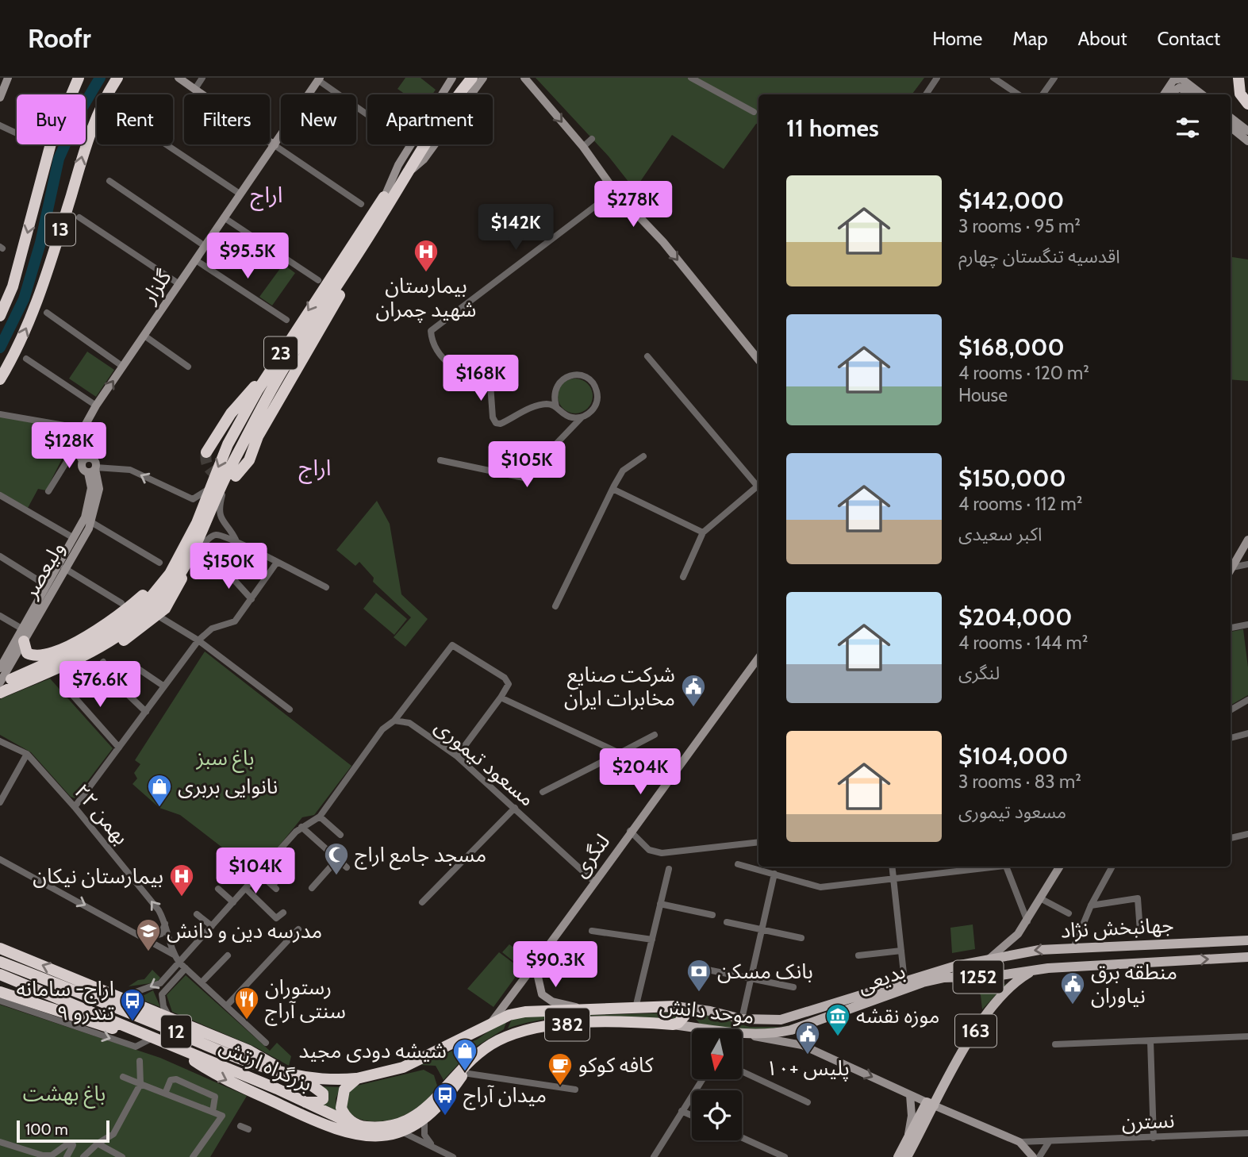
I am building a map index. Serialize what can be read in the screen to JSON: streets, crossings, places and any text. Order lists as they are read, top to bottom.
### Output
{
  "streets": {
    "highway": [
      "13",
      "23",
      "موحد دانش",
      "382",
      "12",
      "بزرگراه ارتش"
    ],
    "main road": [
      "گلزار",
      "ولیعصر",
      "لنگری",
      "جهانبخش نژاد",
      "1252",
      "بدیعی",
      "163"
    ],
    "street": ["مسعود تیموری", "۲۲ بهمن", "نسترن"]
  },
  "crossings": [
    ["23", "ولیعصر"],
    ["مسعود تیموری", "لنگری"],
    ["لنگری", "موحد دانش"],
    ["لنگری", "بزرگراه ارتش"],
    ["جهانبخش نژاد", "بدیعی"],
    ["جهانبخش نژاد", "163"],
    ["بدیعی", "موحد دانش"],
    ["بدیعی", "163"],
    ["موحد دانش", "382"],
    ["موحد دانش", "163"],
    ["موحد دانش", "بزرگراه ارتش"],
    ["382", "163"],
    ["382", "نسترن"]
  ],
  "districts": ["اراج", "اراج"],
  "parks": ["باغ سبز", "باغ بهشت"],
  "places": {
    "hospital": ["بیمارستان شهید چمران", "بیمارستان نیکان"],
    "public building": ["شرکت صنایع مخابرات ایران", "منطقه برق نیاوران", "پلیس +۱۰"],
    "shop": ["نانوایی بربری", "شیشه دودی مجید"],
    "mosque": ["مسجد جامع اراج"],
    "school or university": ["مدرسه دین و دانش"],
    "bank": ["بانک مسکن"],
    "restaurant": ["رستوران سنتی آراج"],
    "bus stop": ["اراج- سامانه ۹ تندرو", "میدان آراج"],
    "museum": ["موزه نقشه"],
    "cafe": ["کافه کوکو"]
  },
  "scale_bar": "100 m",
  "north": "bottom",
  "page": {
    "header": "Roofr",
    "nav": [
      "Home",
      "Map",
      "About",
      "Contact"
    ],
    "chip": [
      "Buy",
      "Rent",
      "Filters",
      "New",
      "Apartment"
    ],
    "heading": "11 homes",
    "list": [
      {
        "name": "$142,000",
        "note": "3 rooms · 95 m² · اقدسیه تنگستان چهارم"
      },
      {
        "name": "$168,000",
        "note": "4 rooms · 120 m² · House"
      },
      {
        "name": "$150,000",
        "note": "4 rooms · 112 m² · اکبر سعیدی"
      },
      {
        "name": "$204,000",
        "note": "4 rooms · 144 m² · لنگری"
      },
      {
        "name": "$104,000",
        "note": "3 rooms · 83 m² · مسعود تیموری"
      }
    ],
    "price": [
      "$278K",
      "$142K",
      "$95.5K",
      "$168K",
      "$128K",
      "$105K",
      "$150K",
      "$76.6K",
      "$204K",
      "$104K",
      "$90.3K"
    ],
    "scale": "100 m"
  }
}
